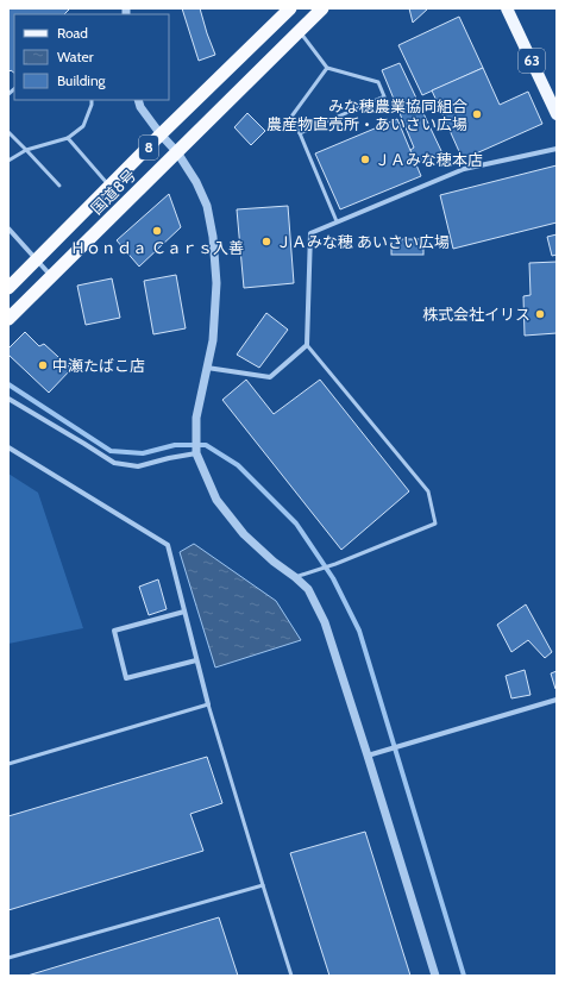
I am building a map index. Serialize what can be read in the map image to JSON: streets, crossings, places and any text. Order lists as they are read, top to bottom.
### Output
{
  "streets": {
    "highway": ["8", "国道8号"],
    "main road": ["63"]
  },
  "places": [
    "みな穂農業協同組合 農産物直売所・あいさい広場",
    "ＪＡみな穂本店",
    "Ｈｏｎｄａ Ｃａｒｓ入善",
    "ＪＡみな穂 あいさい広場",
    "株式会社イリス",
    "中瀬たばこ店"
  ],
  "legend": ["Road", "Water", "Building"]
}
